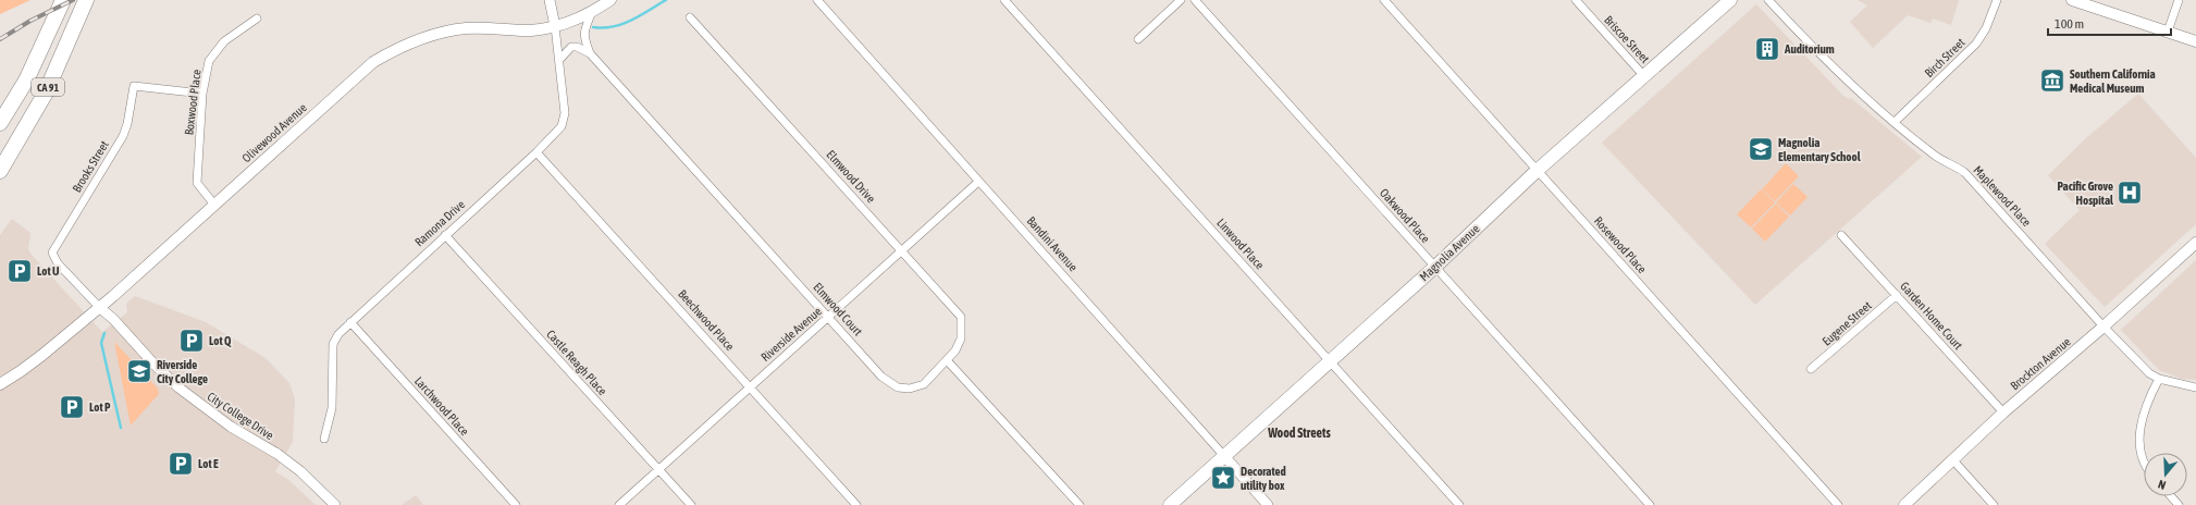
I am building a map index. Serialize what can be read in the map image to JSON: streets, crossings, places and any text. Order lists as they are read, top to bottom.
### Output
{
  "streets": {
    "highway": ["CA 91"],
    "main road": ["Olivewood Avenue", "Magnolia Avenue", "Brockton Avenue"],
    "street": [
      "Briscoe Street",
      "Birch Street",
      "Boxwood Place",
      "Brooks Street",
      "Elmwood Drive",
      "Maplewood Place",
      "Oakwood Place",
      "Ramona Drive",
      "Bandini Avenue",
      "Linwood Place",
      "Rosewood Place",
      "Elmwood Court",
      "Garden Home Court",
      "Beechwood Place",
      "Eugene Street",
      "Riverside Avenue",
      "Castle Reagh Place",
      "Larchwood Place",
      "City College Drive"
    ]
  },
  "crossings": [
    ["Briscoe Street", "Magnolia Avenue"],
    ["Birch Street", "Maplewood Place"],
    ["Boxwood Place", "Olivewood Avenue"],
    ["Boxwood Place", "Brooks Street"],
    ["Olivewood Avenue", "Brooks Street"],
    ["Olivewood Avenue", "Ramona Drive"],
    ["Olivewood Avenue", "City College Drive"],
    ["Brooks Street", "City College Drive"],
    ["Elmwood Drive", "Elmwood Court"],
    ["Elmwood Drive", "Riverside Avenue"],
    ["Maplewood Place", "Brockton Avenue"],
    ["Oakwood Place", "Magnolia Avenue"],
    ["Ramona Drive", "Beechwood Place"],
    ["Ramona Drive", "Castle Reagh Place"],
    ["Ramona Drive", "Larchwood Place"],
    ["Bandini Avenue", "Magnolia Avenue"],
    ["Bandini Avenue", "Riverside Avenue"],
    ["Linwood Place", "Magnolia Avenue"],
    ["Rosewood Place", "Magnolia Avenue"],
    ["Elmwood Court", "Riverside Avenue"],
    ["Garden Home Court", "Eugene Street"],
    ["Garden Home Court", "Brockton Avenue"],
    ["Beechwood Place", "Riverside Avenue"],
    ["Riverside Avenue", "Castle Reagh Place"]
  ],
  "districts": ["Wood Streets"],
  "places": {
    "building": ["Auditorium"],
    "museum": ["Southern California Medical Museum"],
    "school or university": ["Magnolia Elementary School", "Riverside City College"],
    "hospital": ["Pacific Grove Hospital"],
    "parking": [
      "Lot U",
      "Lot Q",
      "Lot P",
      "Lot E"
    ],
    "place": ["Decorated utility box"]
  },
  "scale_bar": "100 m",
  "north": "bottom"
}
